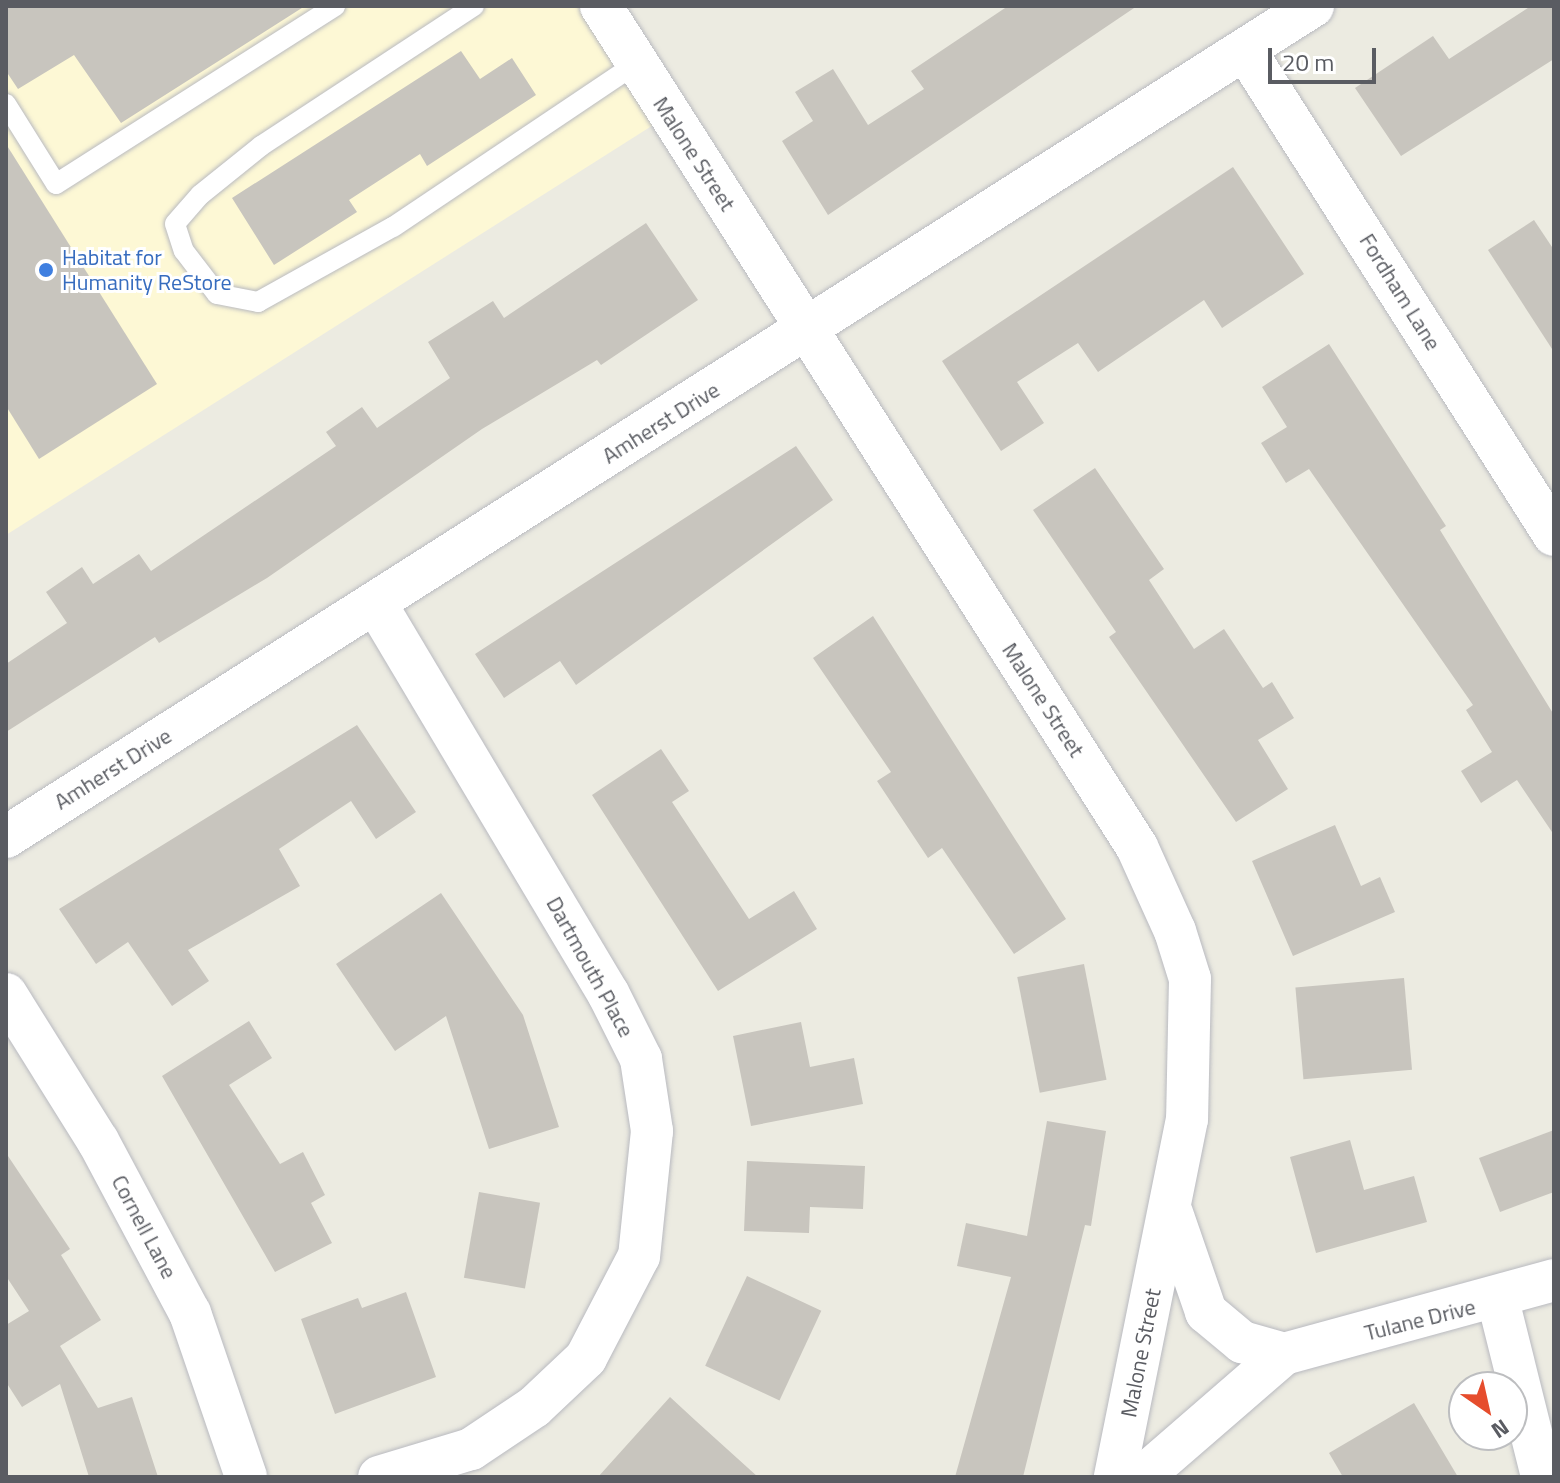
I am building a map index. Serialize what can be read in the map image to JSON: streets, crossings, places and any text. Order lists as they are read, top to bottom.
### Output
{
  "streets": {
    "street": [
      "Malone Street",
      "Fordham Lane",
      "Amherst Drive",
      "Dartmouth Place",
      "Cornell Lane",
      "Tulane Drive"
    ]
  },
  "crossings": [
    ["Malone Street", "Amherst Drive"],
    ["Fordham Lane", "Amherst Drive"],
    ["Amherst Drive", "Dartmouth Place"]
  ],
  "places": ["Habitat for Humanity ReStore"],
  "scale_bar": "20 m",
  "north": "bottom right"
}
